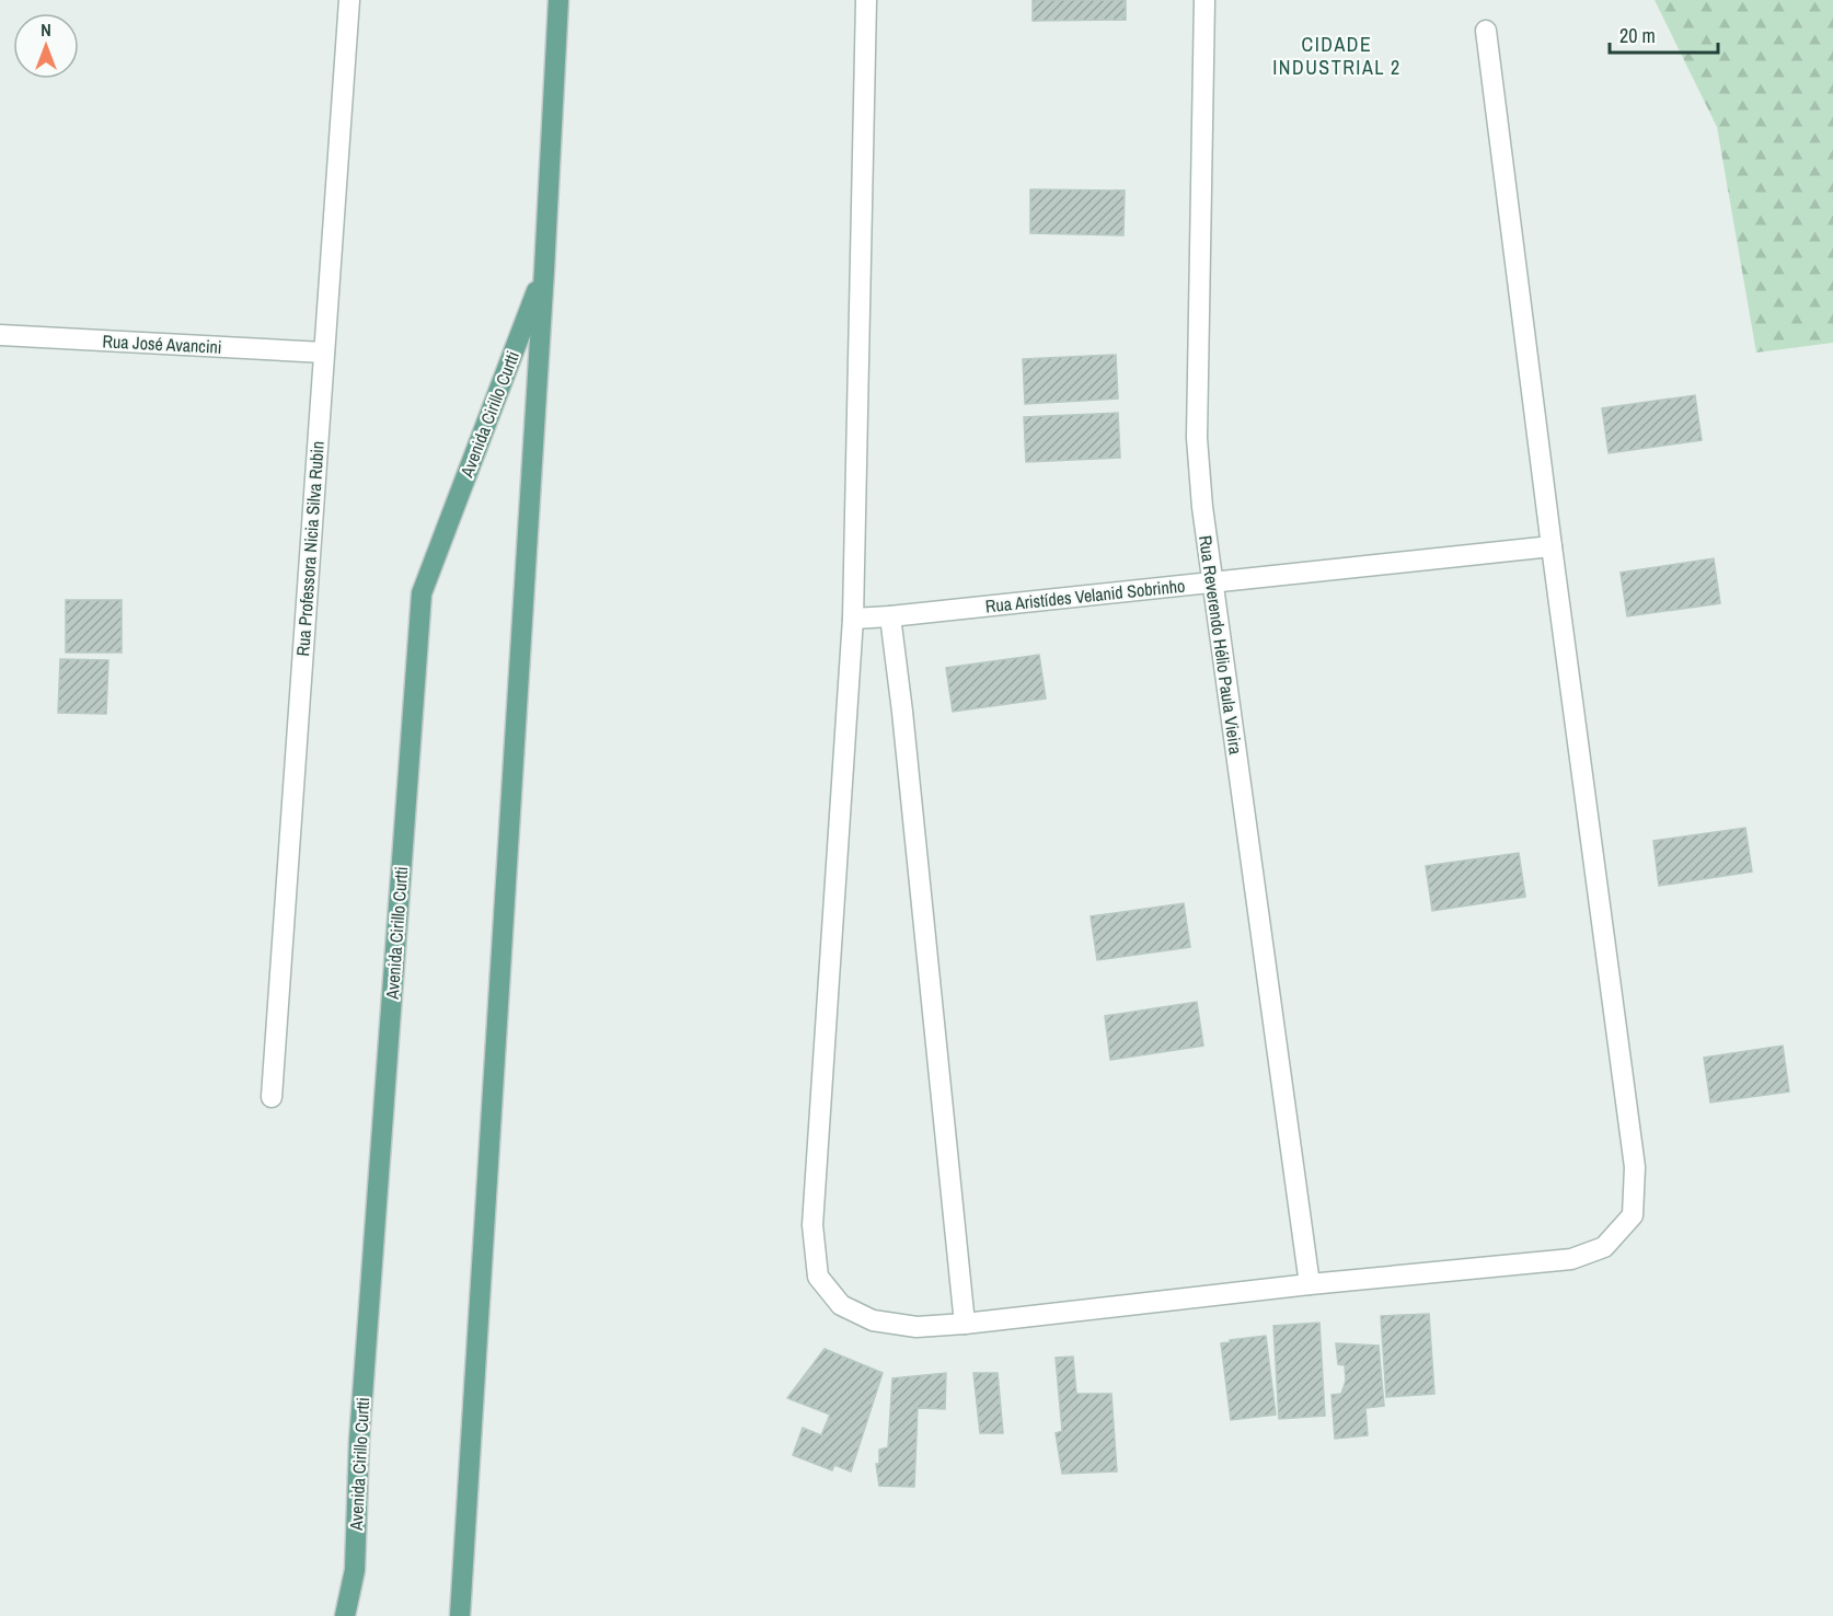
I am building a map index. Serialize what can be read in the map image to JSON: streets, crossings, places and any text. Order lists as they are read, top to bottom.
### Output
{
  "streets": {
    "main road": ["Avenida Cirillo Curtti"],
    "street": [
      "Rua José Avancini",
      "Rua Professora Nicia Silva Rubin",
      "Rua Aristídes Velanid Sobrinho",
      "Rua Reverendo Hélio Paula Vieira"
    ]
  },
  "crossings": [
    ["Rua José Avancini", "Rua Professora Nicia Silva Rubin"],
    ["Rua Aristídes Velanid Sobrinho", "Rua Reverendo Hélio Paula Vieira"]
  ],
  "districts": ["CIDADE INDUSTRIAL 2"],
  "scale_bar": "20 m",
  "north": "top"
}
